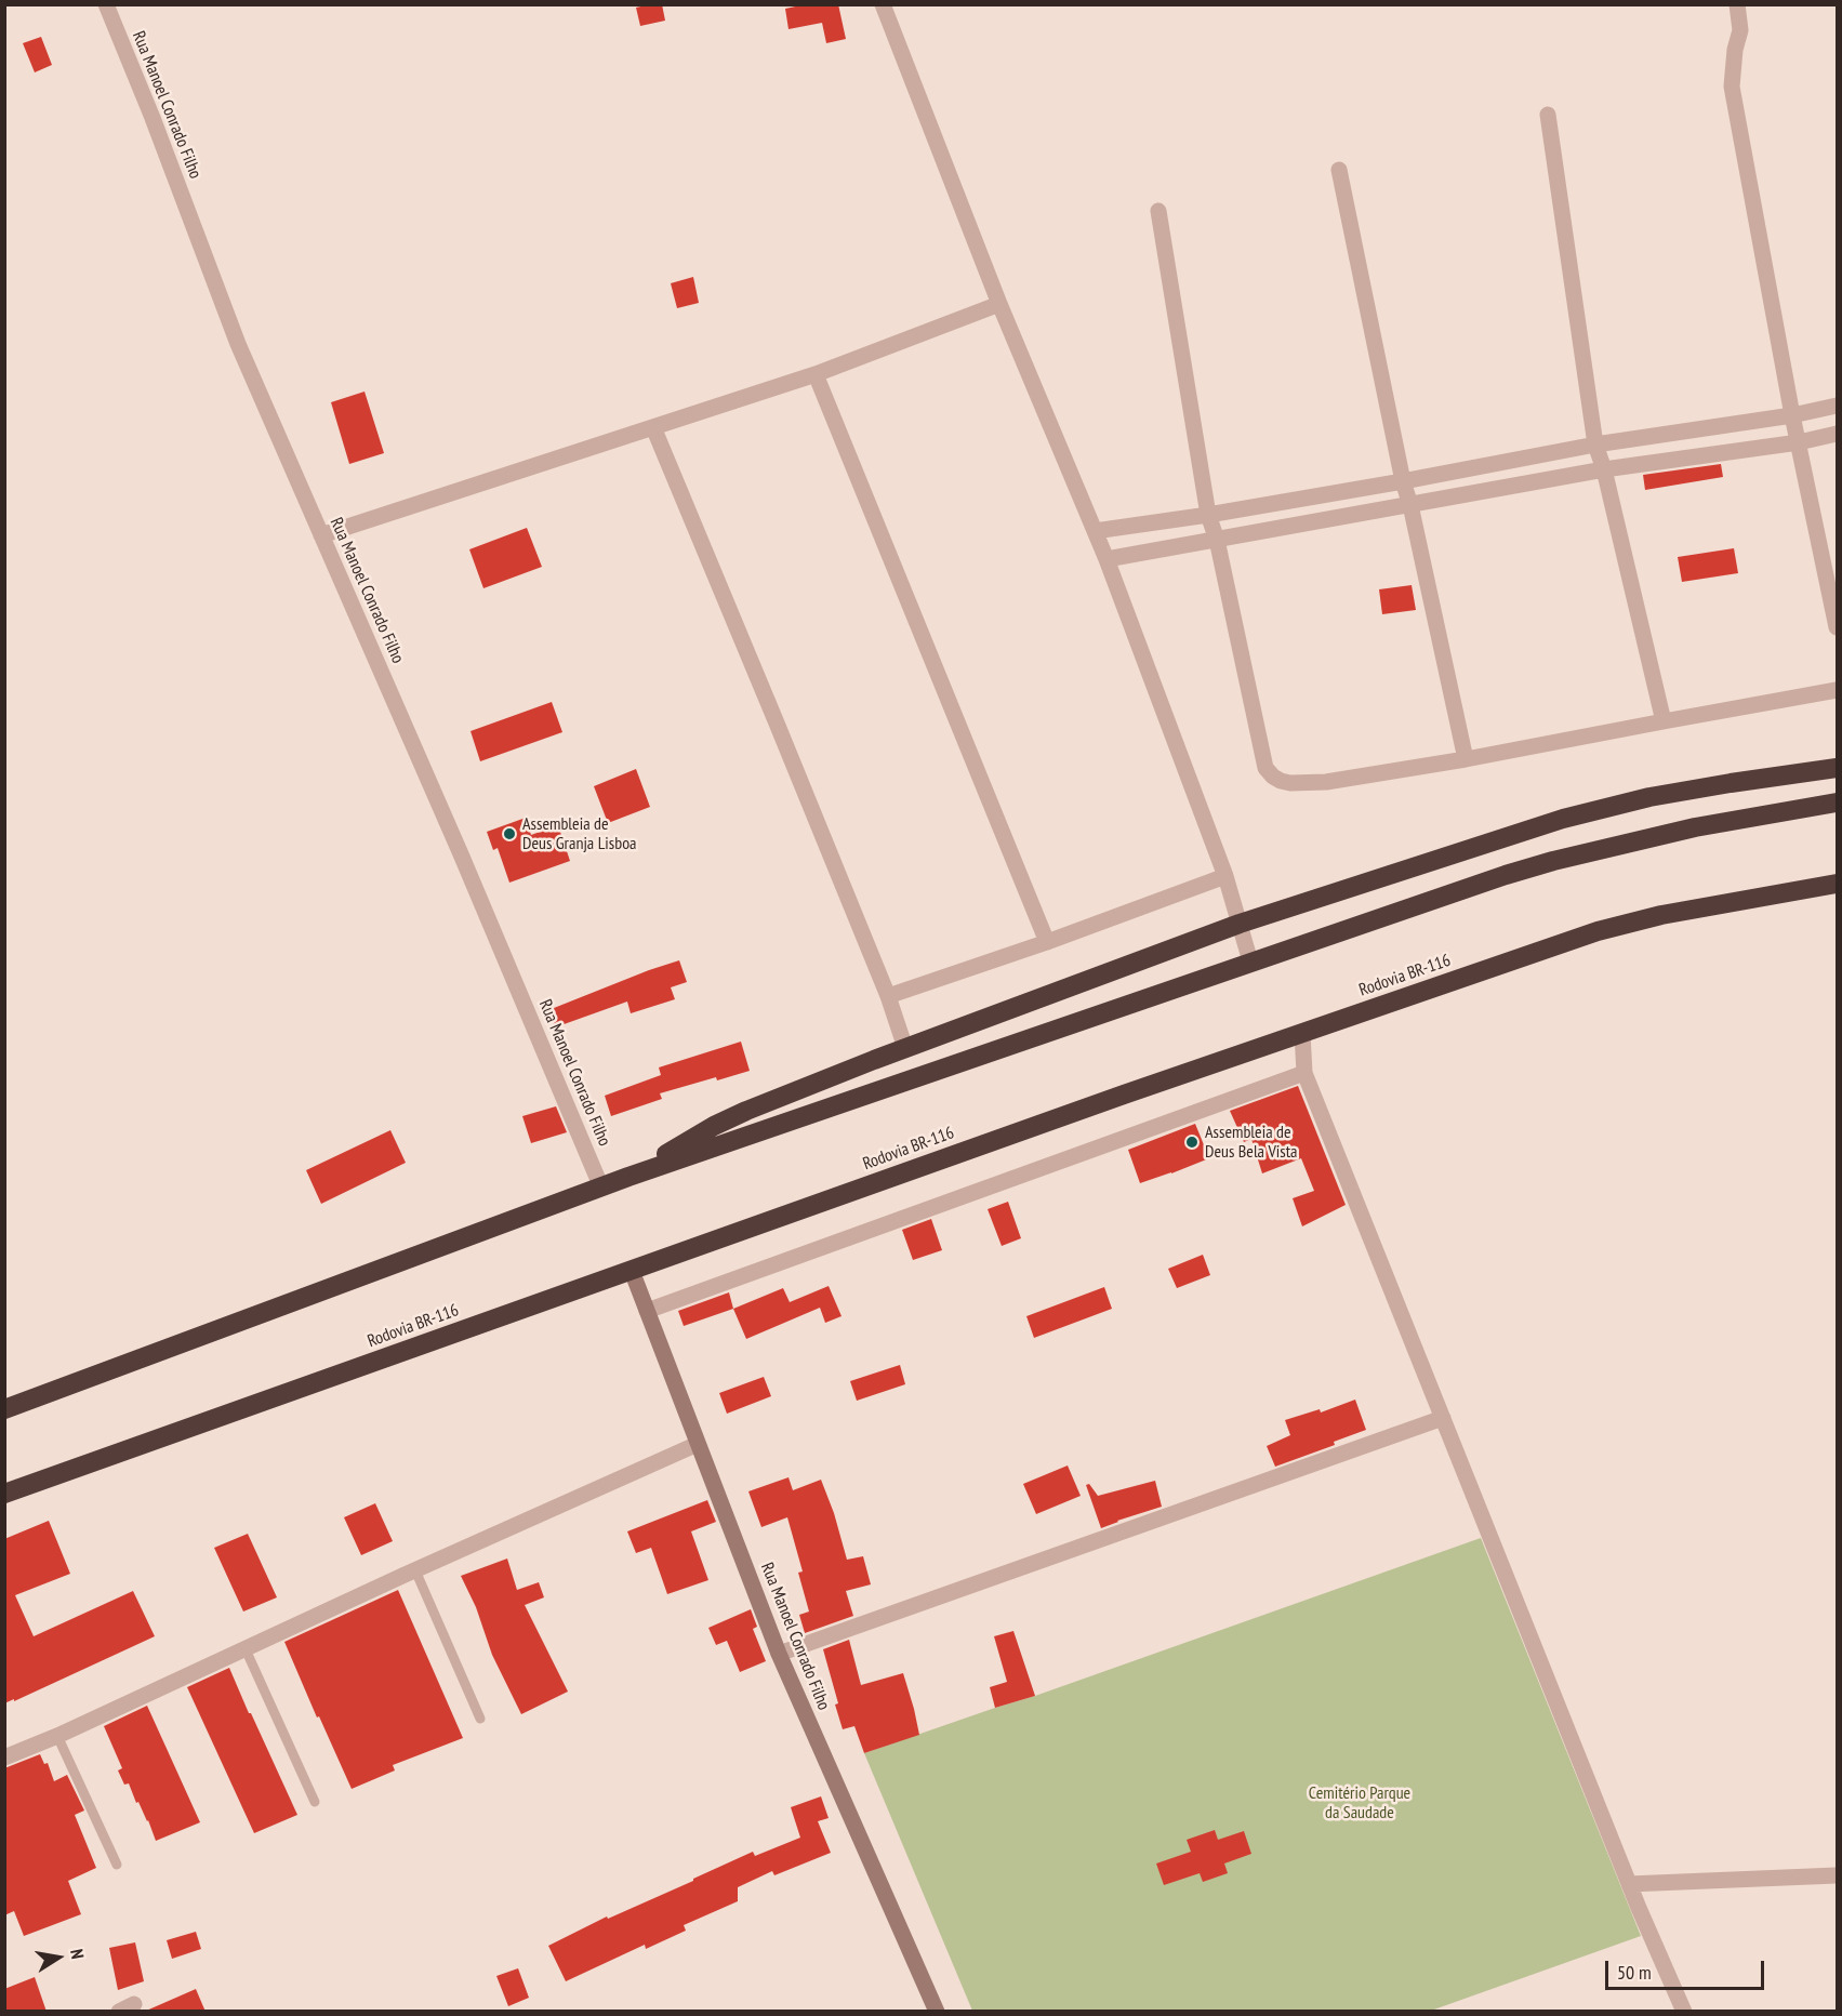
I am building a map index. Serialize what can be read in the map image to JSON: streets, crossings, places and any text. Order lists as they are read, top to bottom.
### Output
{
  "streets": {
    "highway": ["Rodovia BR-116"],
    "street": ["Rua Manoel Conrado Filho"]
  },
  "crossings": [
    ["Rua Manoel Conrado Filho", "Rodovia BR-116"]
  ],
  "parks": ["Cemitério Parque da Saudade"],
  "places": ["Assembleia de Deus Granja Lisboa", "Assembleia de Deus Bela Vista"],
  "scale_bar": "50 m",
  "north": "right"
}
